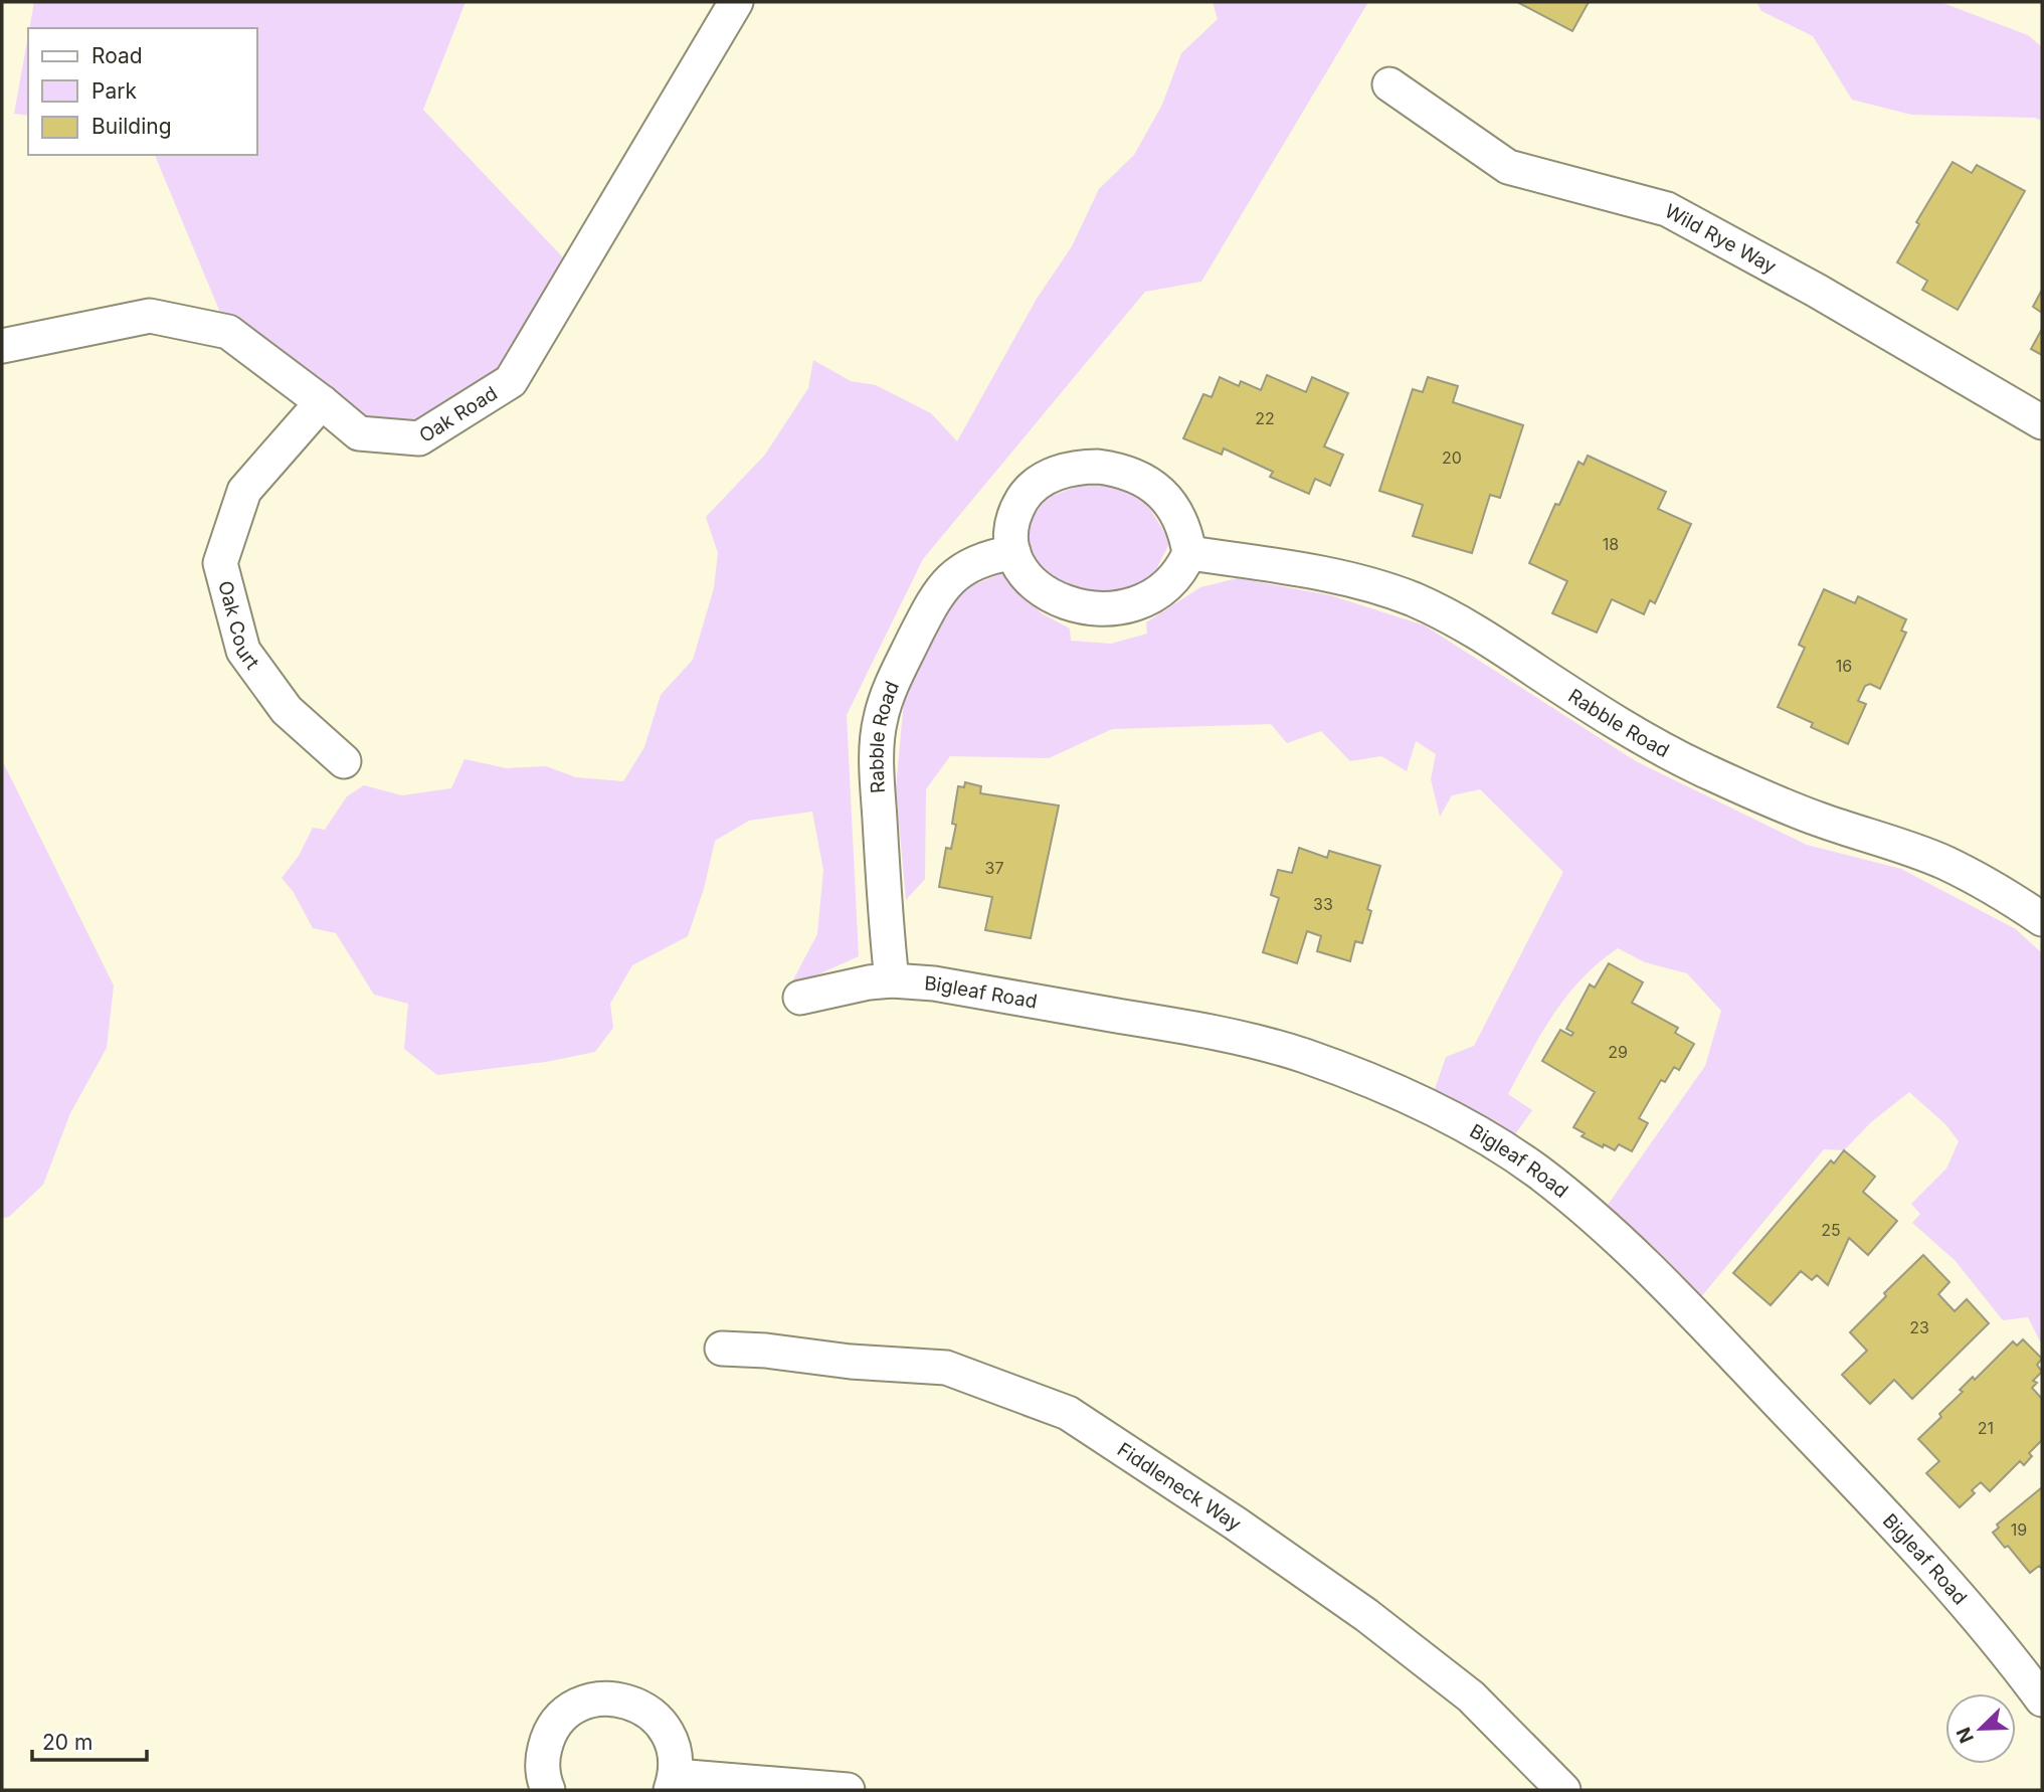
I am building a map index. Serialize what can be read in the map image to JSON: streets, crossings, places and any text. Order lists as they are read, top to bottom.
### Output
{
  "streets": {
    "street": [
      "Wild Rye Way",
      "Oak Road",
      "Oak Court",
      "Rabble Road",
      "Bigleaf Road",
      "Fiddleneck Way"
    ]
  },
  "crossings": [
    ["Oak Road", "Oak Court"],
    ["Rabble Road", "Bigleaf Road"]
  ],
  "house_numbers": [
    "22",
    "20",
    "18",
    "16",
    "37",
    "33",
    "29",
    "25",
    "23",
    "21",
    "19"
  ],
  "legend": ["Road", "Park", "Building"],
  "scale_bar": "20 m",
  "north": "bottom left"
}
